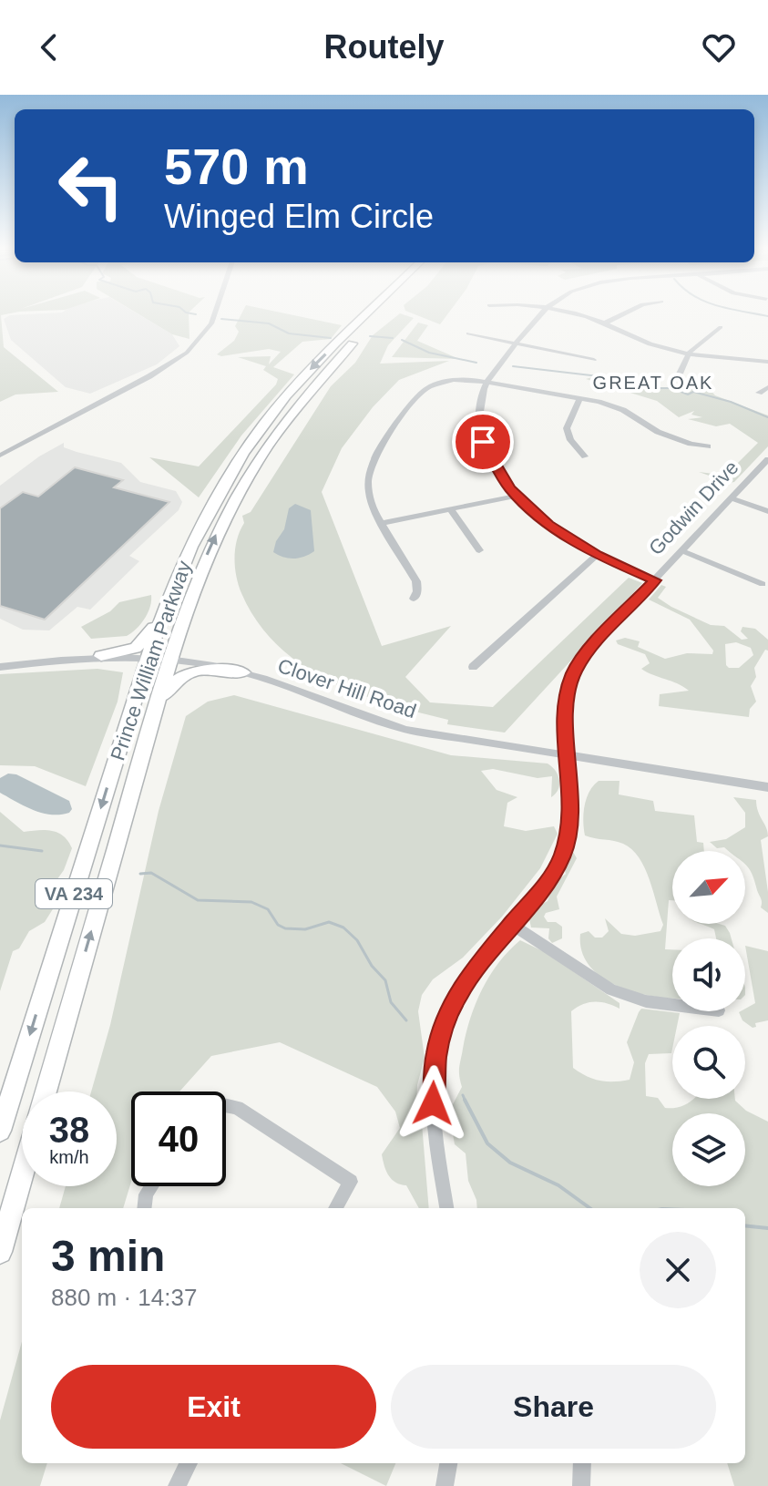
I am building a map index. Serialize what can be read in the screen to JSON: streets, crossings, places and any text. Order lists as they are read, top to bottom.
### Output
{
  "streets": {
    "highway": ["Prince William Parkway", "VA 234"],
    "street": ["Godwin Drive", "Clover Hill Road"]
  },
  "crossings": [
    ["Godwin Drive", "Clover Hill Road"],
    ["Prince William Parkway", "Clover Hill Road"]
  ],
  "districts": ["GREAT OAK"],
  "north": "top right",
  "page": {
    "header": "Routely",
    "turn": ["570 m", "Winged Elm Circle"],
    "speed": "38 km/h",
    "limit": "40",
    "heading": ["3 min", "880 m · 14:37"],
    "buttons": ["Exit", "Share"]
  }
}
